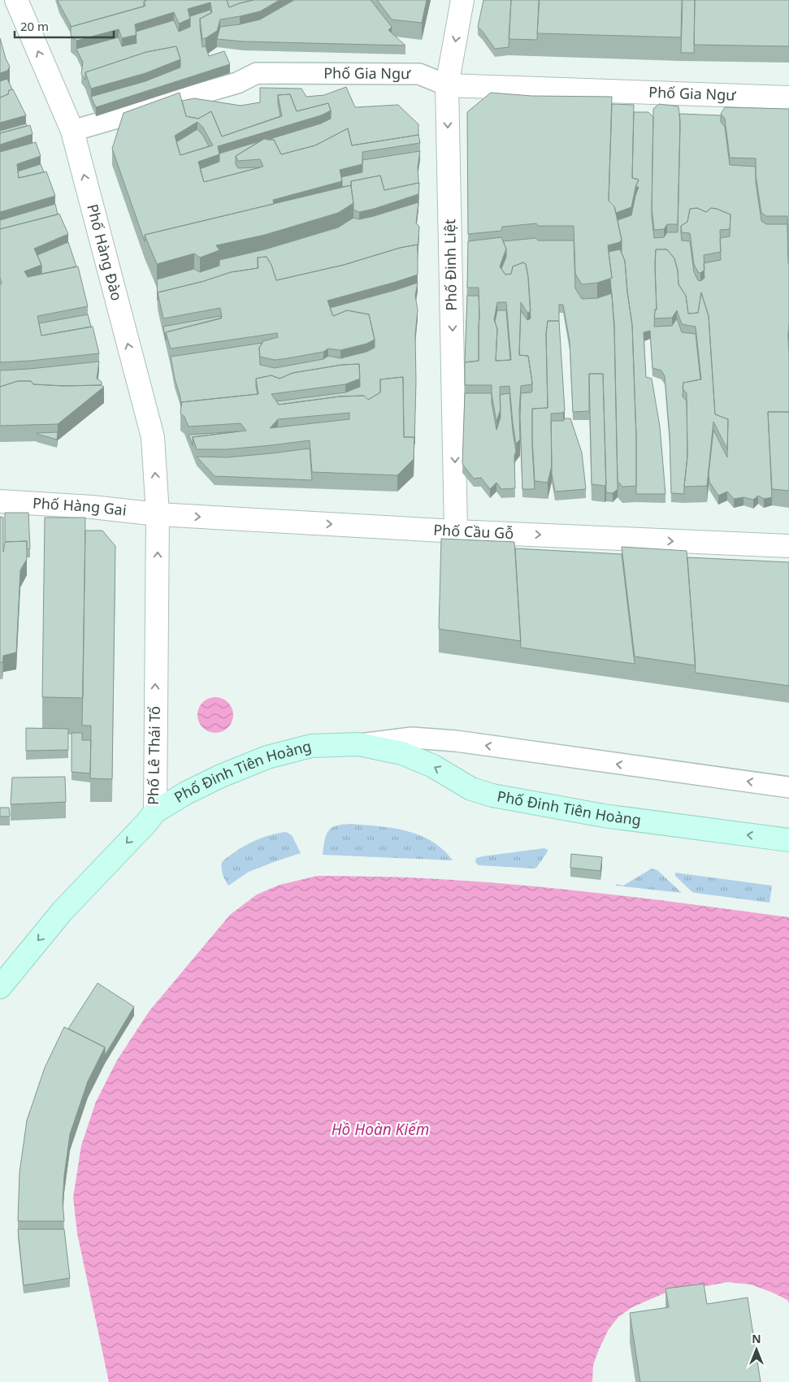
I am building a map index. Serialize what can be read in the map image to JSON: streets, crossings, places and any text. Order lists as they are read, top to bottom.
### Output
{
  "streets": {
    "main road": ["Phố Lê Thái Tổ", "Phố Đinh Tiên Hoàng"],
    "street": [
      "Phố Gia Ngư",
      "Phố Hàng Đào",
      "Phố Đinh Liệt",
      "Phố Hàng Gai",
      "Phố Cầu Gỗ"
    ]
  },
  "crossings": [
    ["Phố Gia Ngư", "Phố Hàng Đào"],
    ["Phố Gia Ngư", "Phố Đinh Liệt"],
    ["Phố Hàng Đào", "Phố Hàng Gai"],
    ["Phố Hàng Đào", "Phố Cầu Gỗ"],
    ["Phố Hàng Đào", "Phố Lê Thái Tổ"],
    ["Phố Đinh Liệt", "Phố Cầu Gỗ"],
    ["Phố Hàng Gai", "Phố Cầu Gỗ"],
    ["Phố Hàng Gai", "Phố Lê Thái Tổ"],
    ["Phố Cầu Gỗ", "Phố Lê Thái Tổ"],
    ["Phố Lê Thái Tổ", "Phố Đinh Tiên Hoàng"]
  ],
  "one_way": [
    "Phố Hàng Đào",
    "Phố Đinh Liệt",
    "Phố Cầu Gỗ",
    "Phố Đinh Tiên Hoàng"
  ],
  "water": ["Hồ Hoàn Kiếm"],
  "scale_bar": "20 m",
  "north": "top"
}
